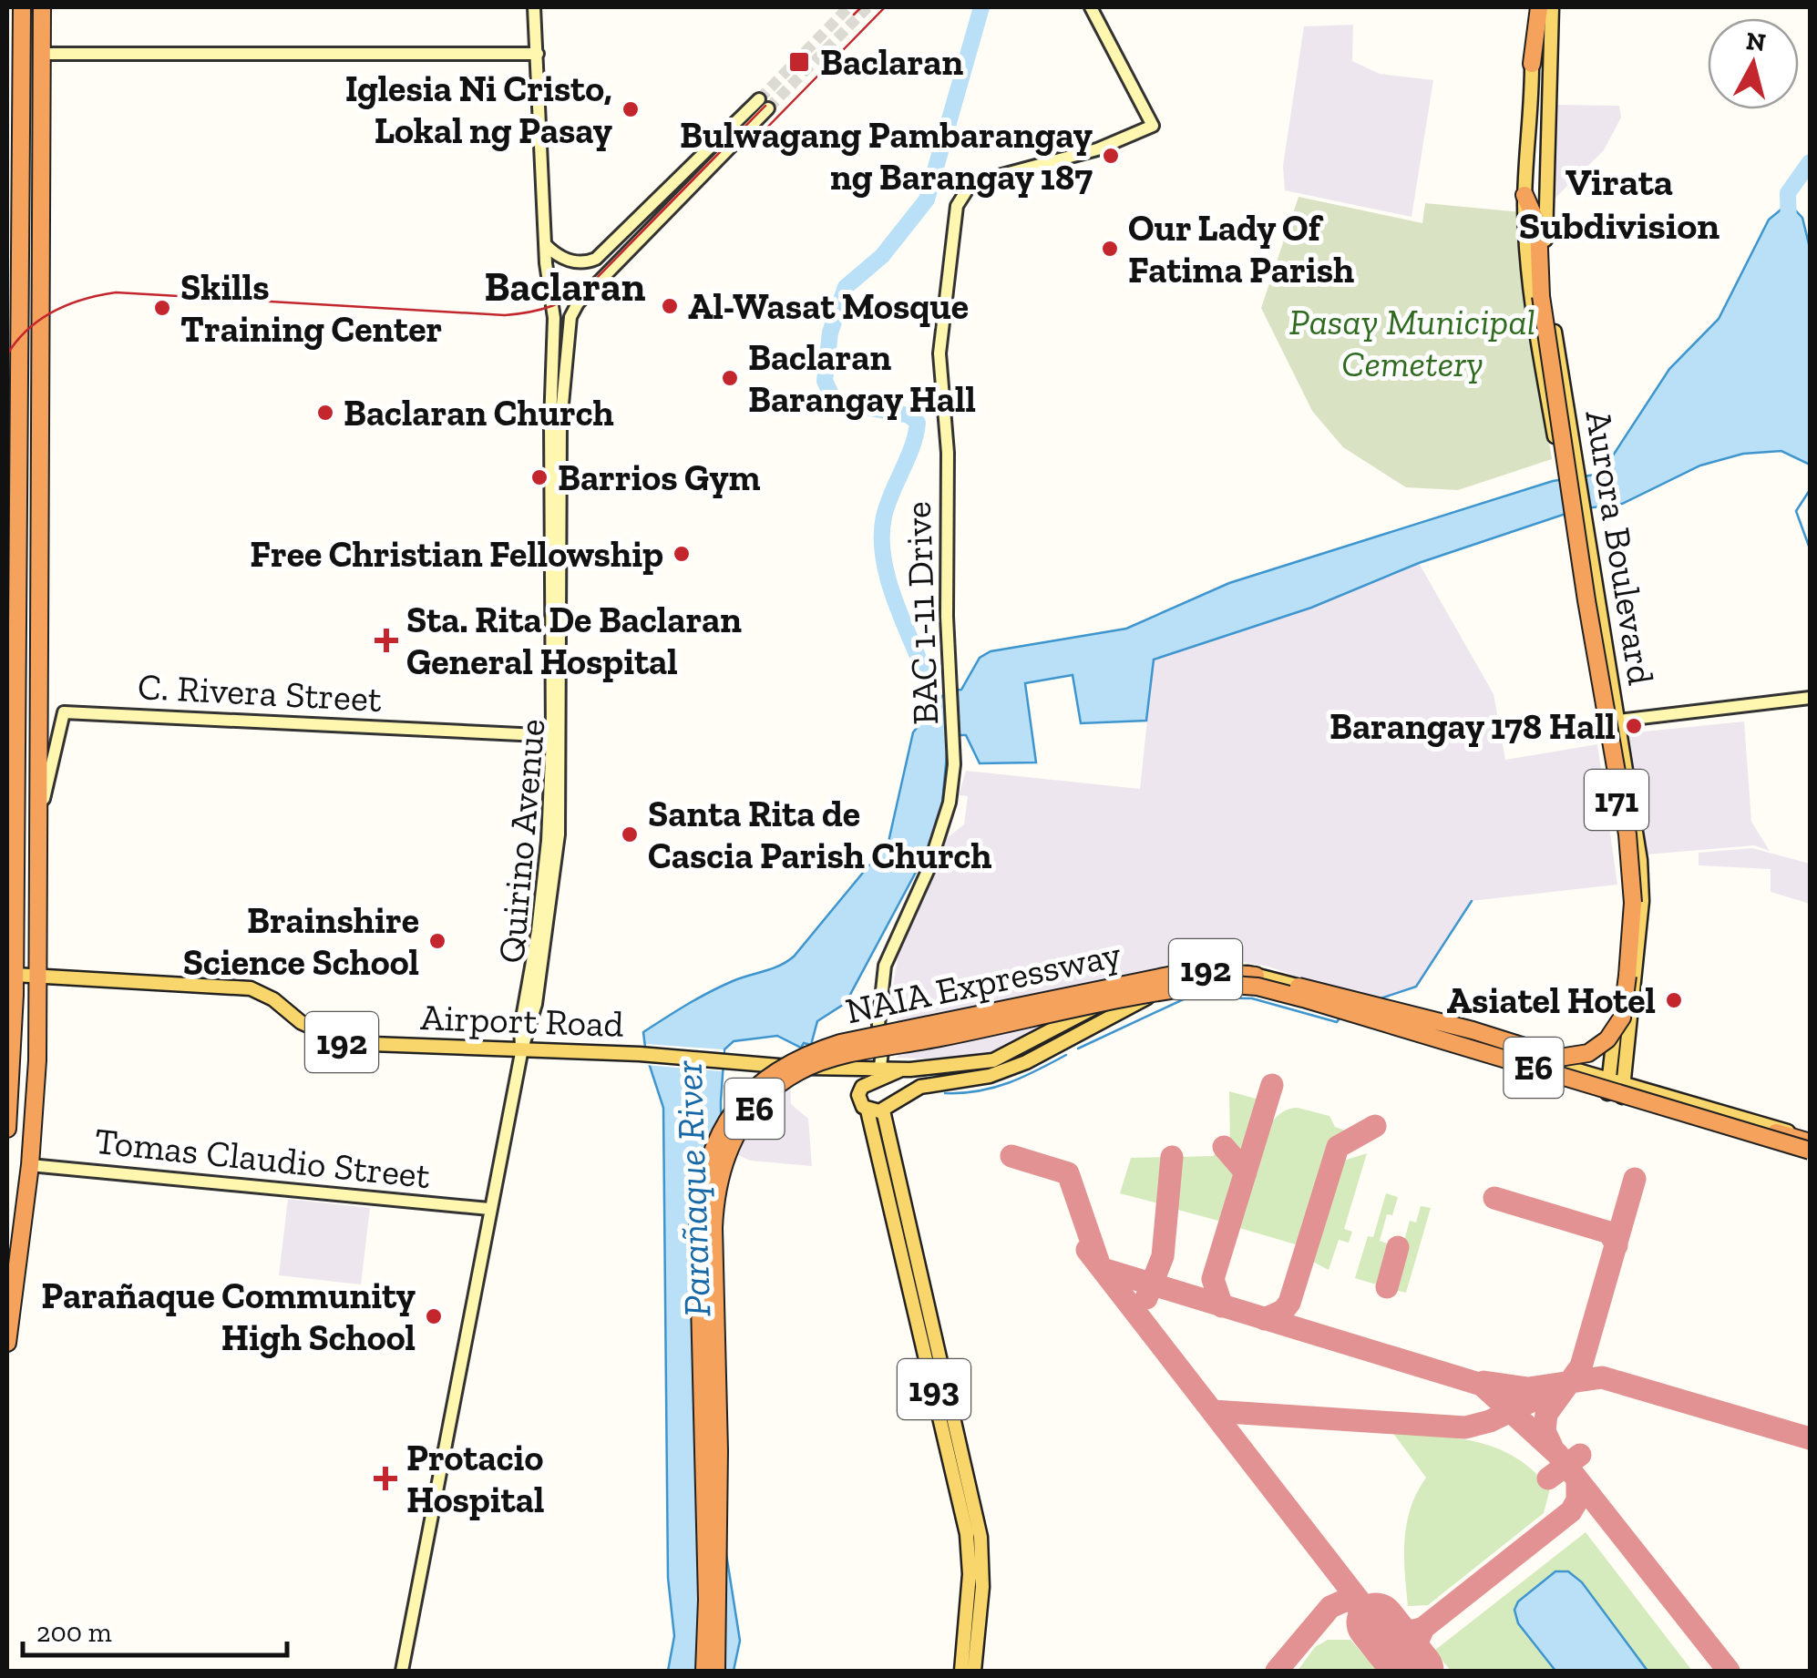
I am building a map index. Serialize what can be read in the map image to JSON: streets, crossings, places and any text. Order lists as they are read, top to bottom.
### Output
{
  "streets": {
    "highway": ["NAIA Expressway", "E6"],
    "main road": [
      "Aurora Boulevard",
      "171",
      "192",
      "Airport Road",
      "193"
    ],
    "street": [
      "BAC 1-11 Drive",
      "C. Rivera Street",
      "Quirino Avenue",
      "Tomas Claudio Street"
    ]
  },
  "crossings": [
    ["Aurora Boulevard", "192"],
    ["BAC 1-11 Drive", "192"],
    ["BAC 1-11 Drive", "Airport Road"],
    ["C. Rivera Street", "Quirino Avenue"],
    ["Quirino Avenue", "Airport Road"],
    ["Quirino Avenue", "Tomas Claudio Street"],
    ["192", "NAIA Expressway"],
    ["192", "Airport Road"],
    ["192", "193"]
  ],
  "districts": ["Virata Subdivision", "Baclaran"],
  "water": ["Parañaque River"],
  "parks": ["Pasay Municipal Cemetery"],
  "places": {
    "transit": ["Baclaran"],
    "other": [
      "Iglesia Ni Cristo, Lokal ng Pasay",
      "Bulwagang Pambarangay ng Barangay 187",
      "Our Lady Of Fatima Parish",
      "Al-Wasat Mosque",
      "Skills Training Center",
      "Baclaran Barangay Hall",
      "Baclaran Church",
      "Barrios Gym",
      "Free Christian Fellowship",
      "Barangay 178 Hall",
      "Santa Rita de Cascia Parish Church",
      "Brainshire Science School",
      "Asiatel Hotel",
      "Parañaque Community High School"
    ],
    "health": ["Sta. Rita De Baclaran General Hospital", "Protacio Hospital"]
  },
  "scale_bar": "200 m",
  "north": "top"
}
